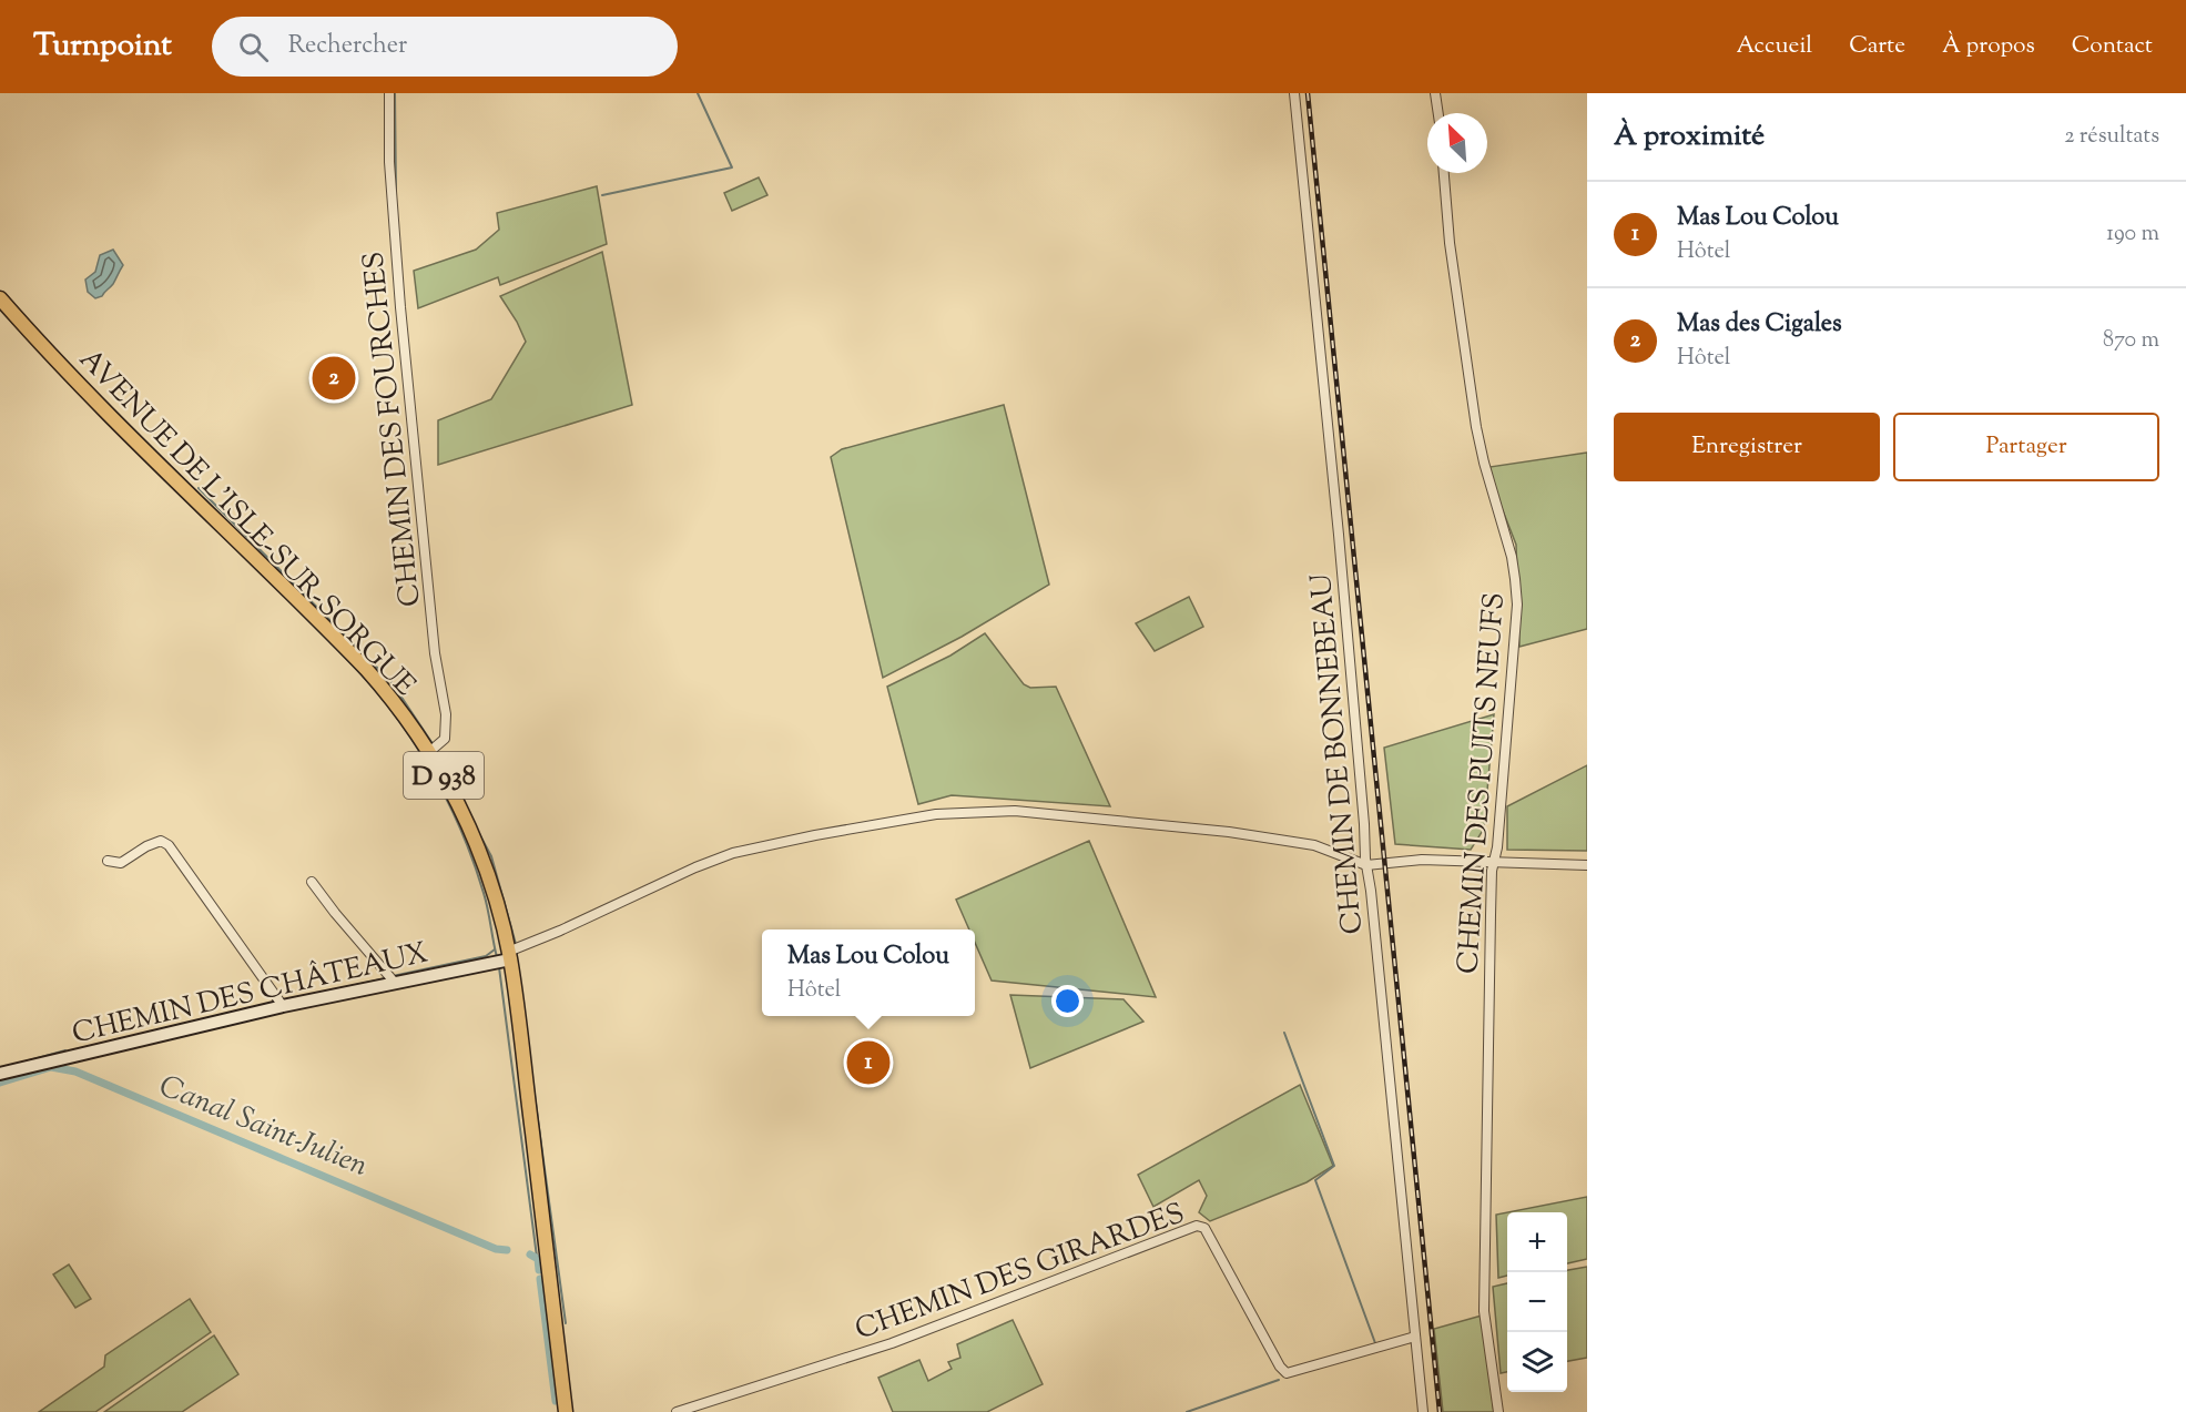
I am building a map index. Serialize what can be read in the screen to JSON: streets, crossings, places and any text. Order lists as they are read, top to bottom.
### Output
{
  "streets": {
    "main road": ["AVENUE DE L'ISLE-SUR-SORGUE", "D 938"],
    "street": [
      "CHEMIN DES FOURCHES",
      "CHEMIN DE BONNEBEAU",
      "CHEMIN DES PUITS NEUFS",
      "CHEMIN DES CHÂTEAUX",
      "CHEMIN DES GIRARDES"
    ]
  },
  "crossings": [
    ["CHEMIN DES FOURCHES", "AVENUE DE L'ISLE-SUR-SORGUE"],
    ["AVENUE DE L'ISLE-SUR-SORGUE", "CHEMIN DES CHÂTEAUX"],
    ["CHEMIN DE BONNEBEAU", "CHEMIN DES CHÂTEAUX"],
    ["CHEMIN DE BONNEBEAU", "CHEMIN DES GIRARDES"],
    ["CHEMIN DES PUITS NEUFS", "CHEMIN DES CHÂTEAUX"]
  ],
  "water": ["Canal Saint-Julien"],
  "north": "top left",
  "page": {
    "header": "Turnpoint",
    "search": "Rechercher",
    "nav": [
      "Accueil",
      "Carte",
      "À propos",
      "Contact"
    ],
    "heading": ["À proximité", "2 résultats"],
    "list": [
      {
        "mark": "1",
        "name": "Mas Lou Colou",
        "note": "Hôtel",
        "value": "190 m"
      },
      {
        "mark": "2",
        "name": "Mas des Cigales",
        "note": "Hôtel",
        "value": "870 m"
      }
    ],
    "pins": ["2", "1"],
    "buttons": ["Enregistrer", "Partager"],
    "popup": ["Mas Lou Colou", "Hôtel"],
    "map_buttons": ["+", "−"]
  }
}
